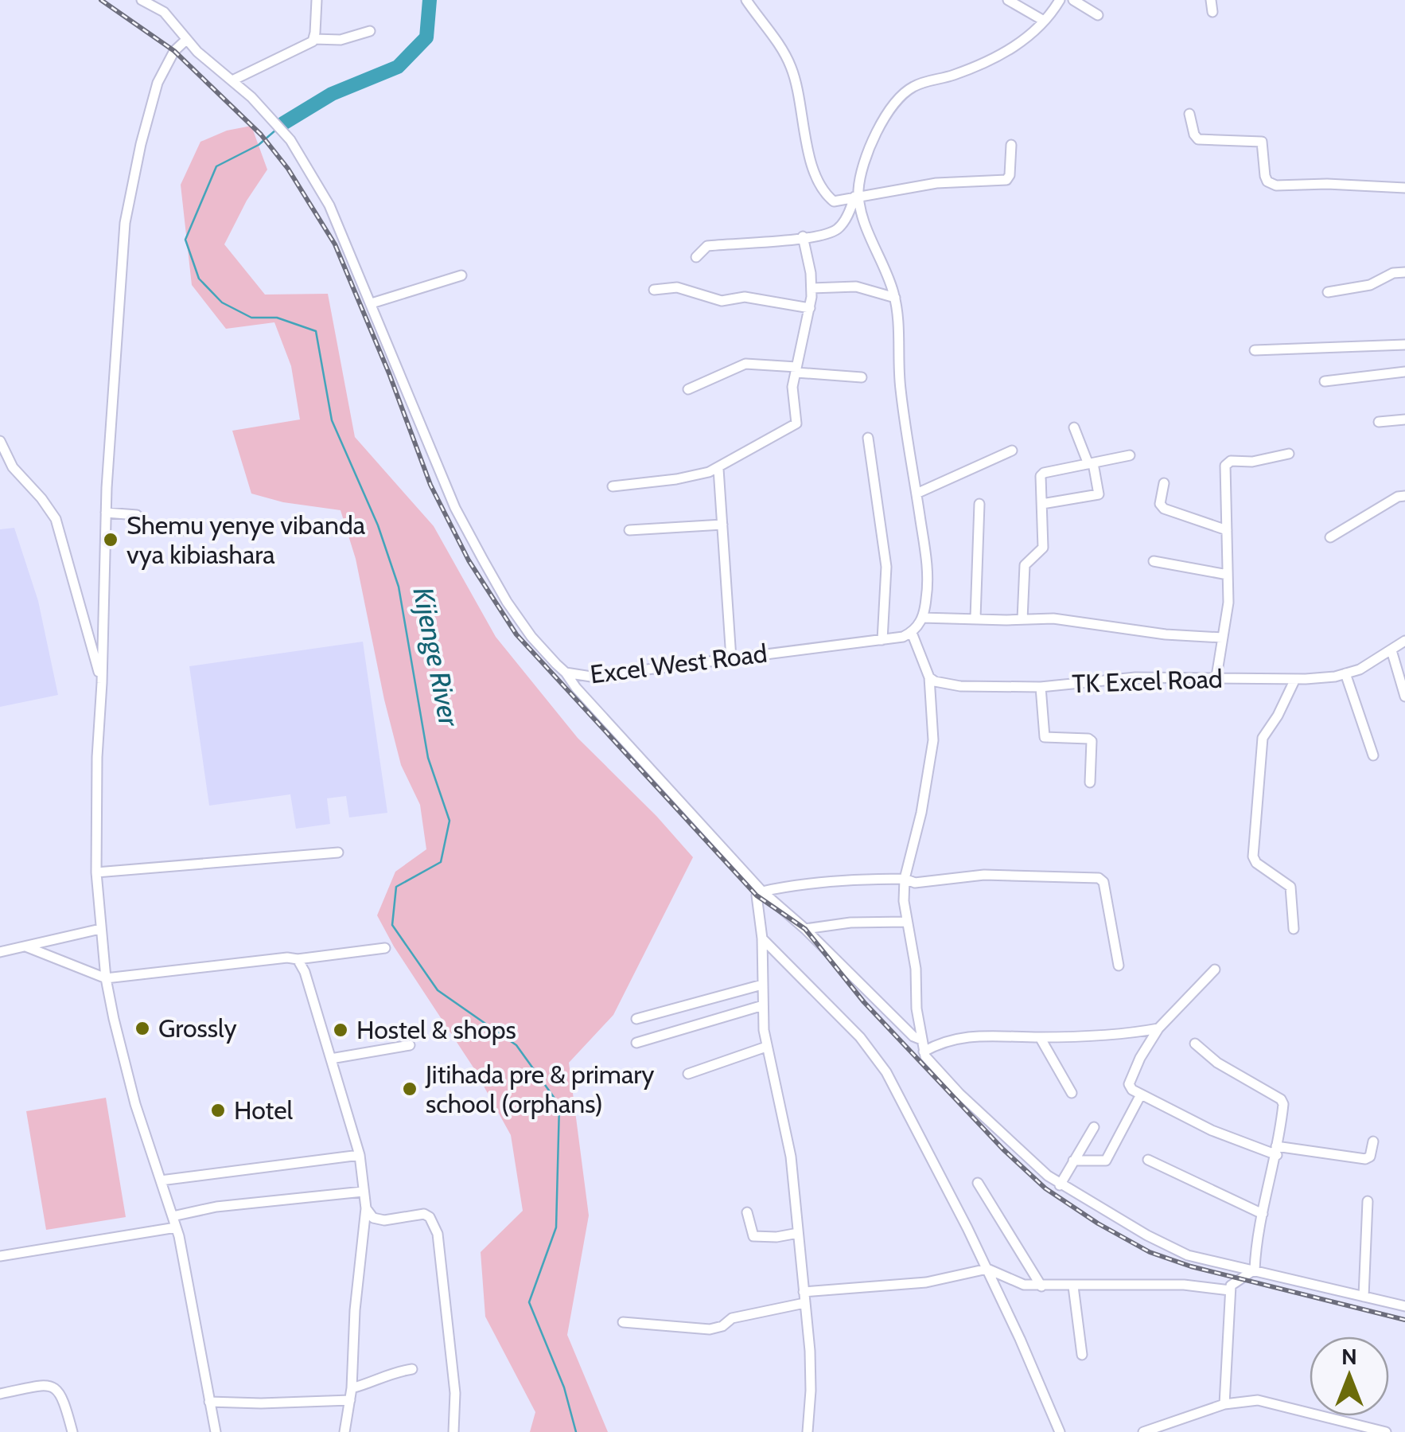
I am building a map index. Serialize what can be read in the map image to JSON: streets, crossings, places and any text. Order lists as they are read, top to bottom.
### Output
{
  "streets": {
    "street": ["Excel West Road", "TK Excel Road"]
  },
  "water": ["Kijenge River"],
  "places": [
    "Shemu yenye vibanda vya kibiashara",
    "Grossly",
    "Hostel & shops",
    "Jitihada pre & primary school (orphans)",
    "Hotel"
  ],
  "north": "top"
}
